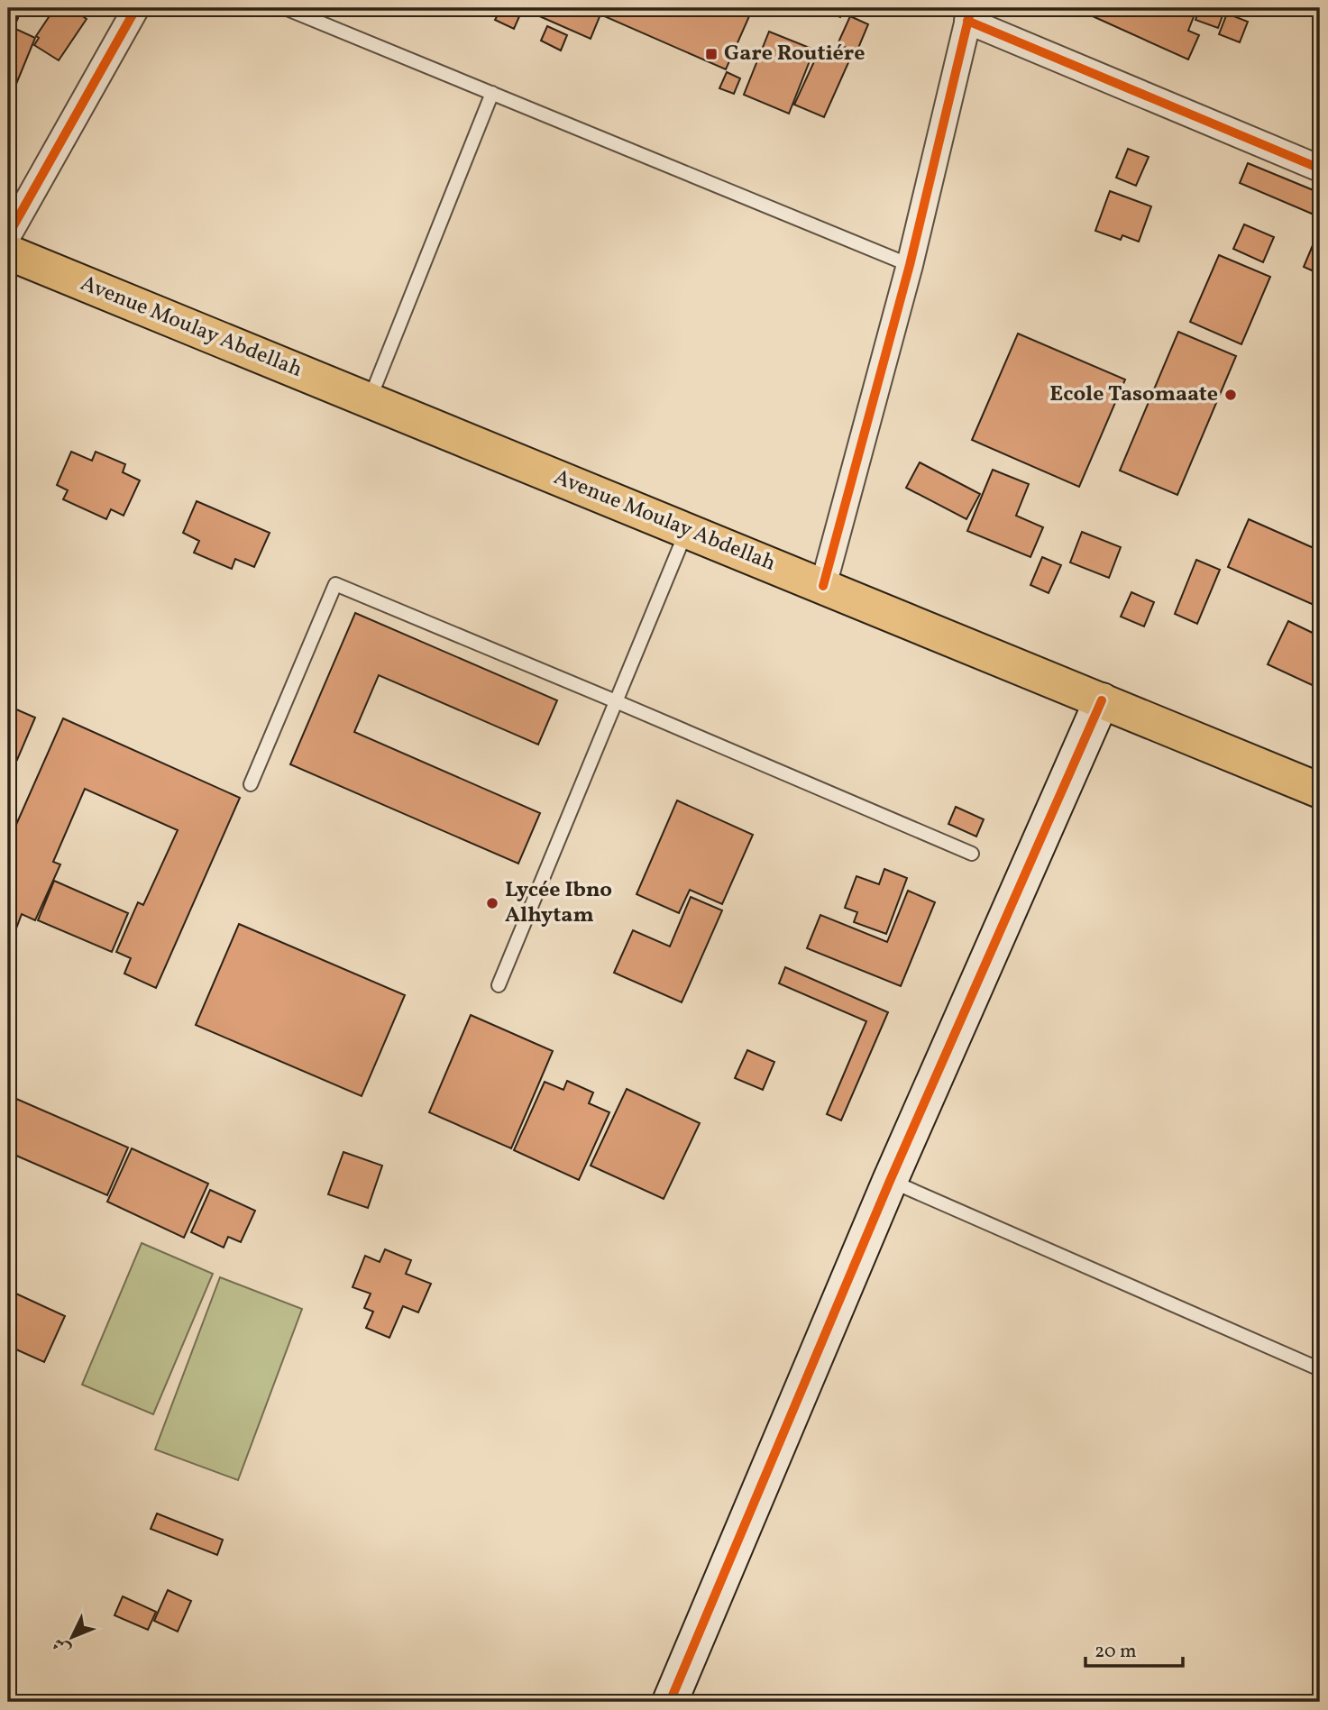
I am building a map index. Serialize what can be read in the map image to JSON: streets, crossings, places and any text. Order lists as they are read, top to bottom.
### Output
{
  "streets": {
    "main road": ["Avenue Moulay Abdellah"]
  },
  "places": {
    "transit": ["Gare Routiére"],
    "other": ["Ecole Tasomaate", "Lycée Ibno Alhytam"]
  },
  "scale_bar": "20 m",
  "north": "bottom left"
}
